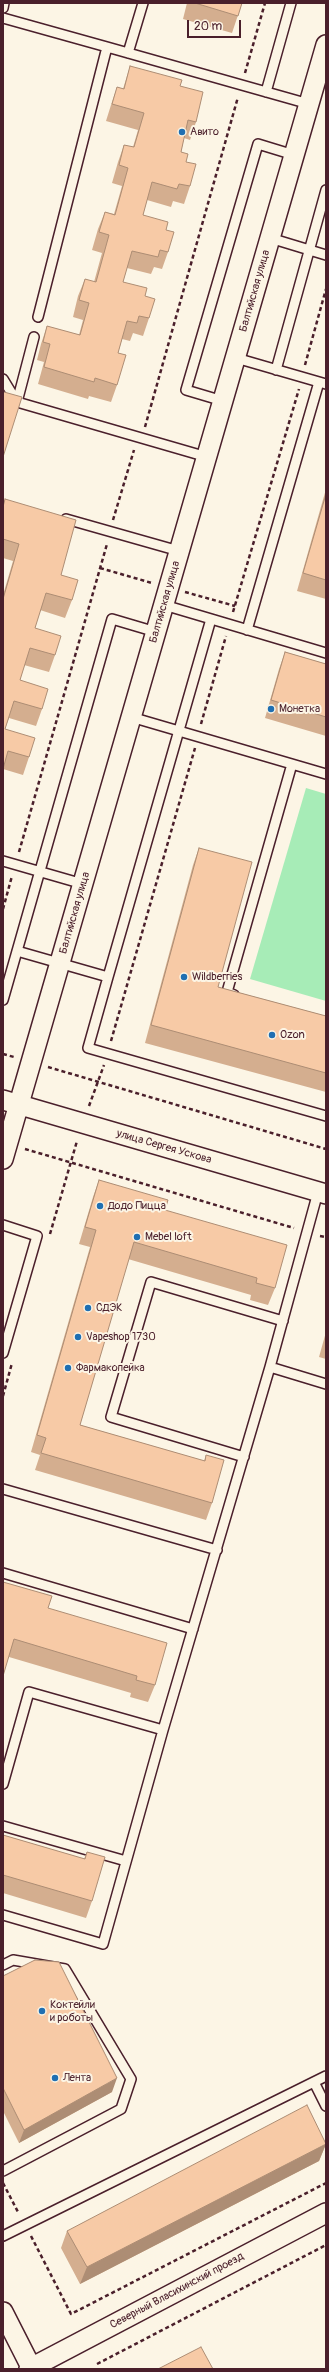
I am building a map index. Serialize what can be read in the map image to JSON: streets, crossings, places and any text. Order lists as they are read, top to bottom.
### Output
{
  "streets": {
    "street": ["Балтийская улица", "улица Сергея Ускова", "Северный Власихинский проезд"]
  },
  "crossings": [
    ["Балтийская улица", "улица Сергея Ускова"]
  ],
  "places": [
    "Авито",
    "Монетка",
    "Wildberries",
    "Ozon",
    "Додо Пицца",
    "Mebel loft",
    "СДЭК",
    "Vapeshop 1730",
    "Фармакопейка",
    "Коктейли и роботы",
    "Лента"
  ],
  "scale_bar": "20 m"
}
